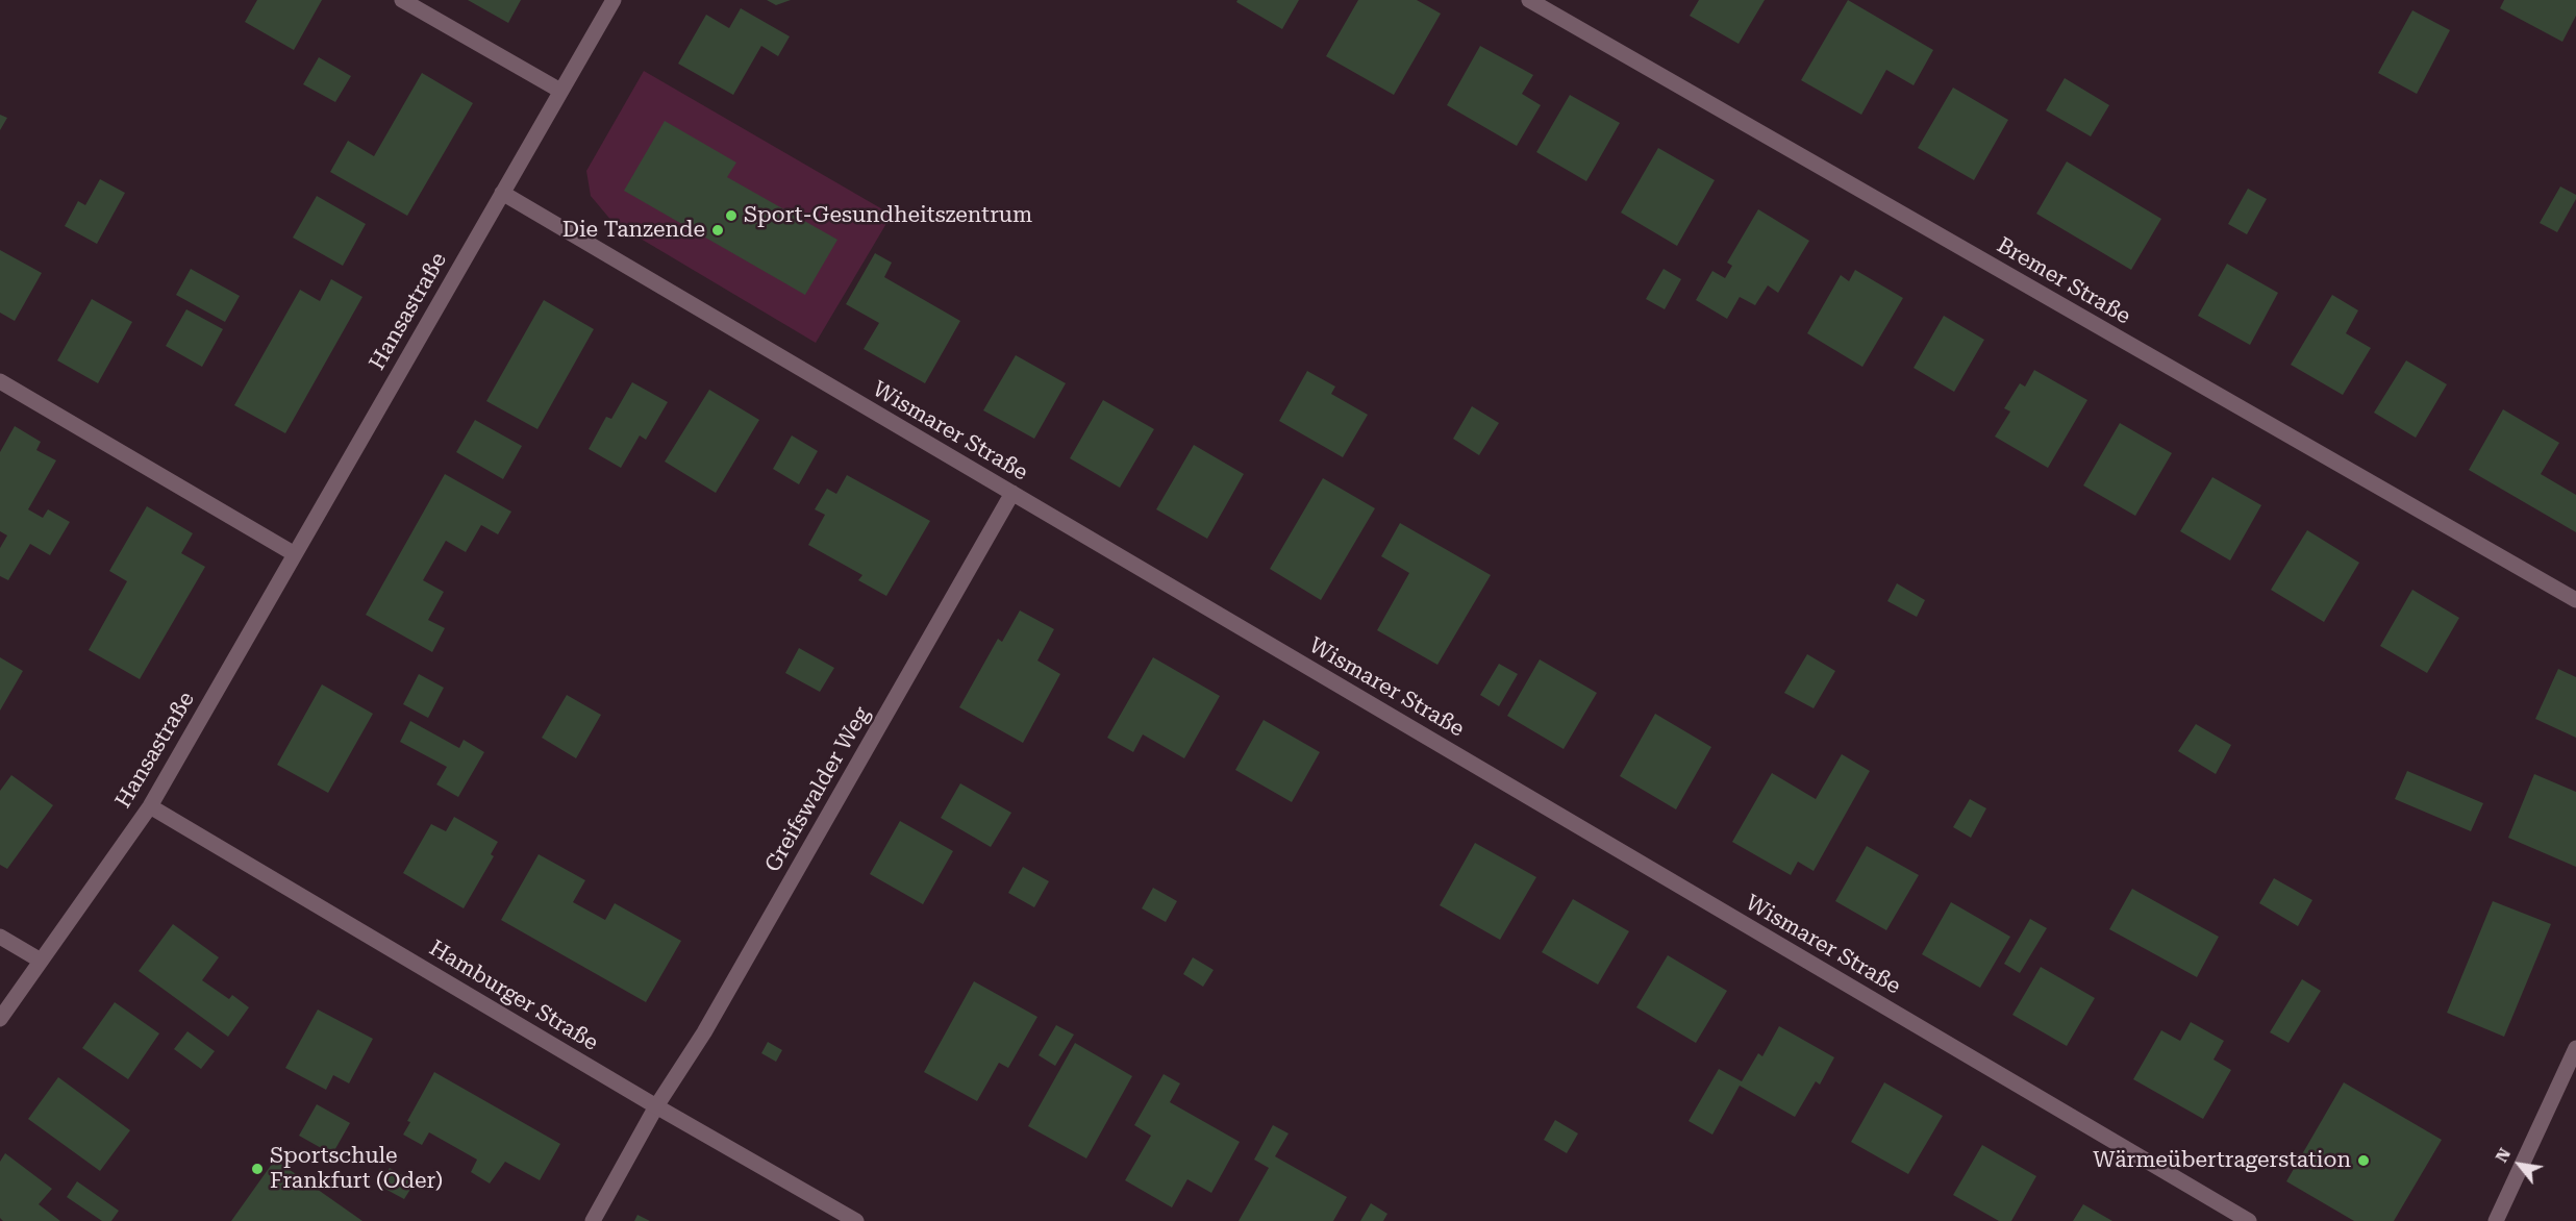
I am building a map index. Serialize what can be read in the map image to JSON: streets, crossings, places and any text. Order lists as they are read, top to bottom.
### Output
{
  "streets": {
    "street": [
      "Bremer Straße",
      "Hansastraße",
      "Wismarer Straße",
      "Greifswalder Weg",
      "Hamburger Straße"
    ]
  },
  "crossings": [
    ["Hansastraße", "Wismarer Straße"],
    ["Hansastraße", "Hamburger Straße"],
    ["Wismarer Straße", "Greifswalder Weg"],
    ["Greifswalder Weg", "Hamburger Straße"]
  ],
  "places": [
    "Sport-Gesundheitszentrum",
    "Die Tanzende",
    "Wärmeübertragerstation",
    "Sportschule Frankfurt (Oder)"
  ],
  "north": "top left"
}
